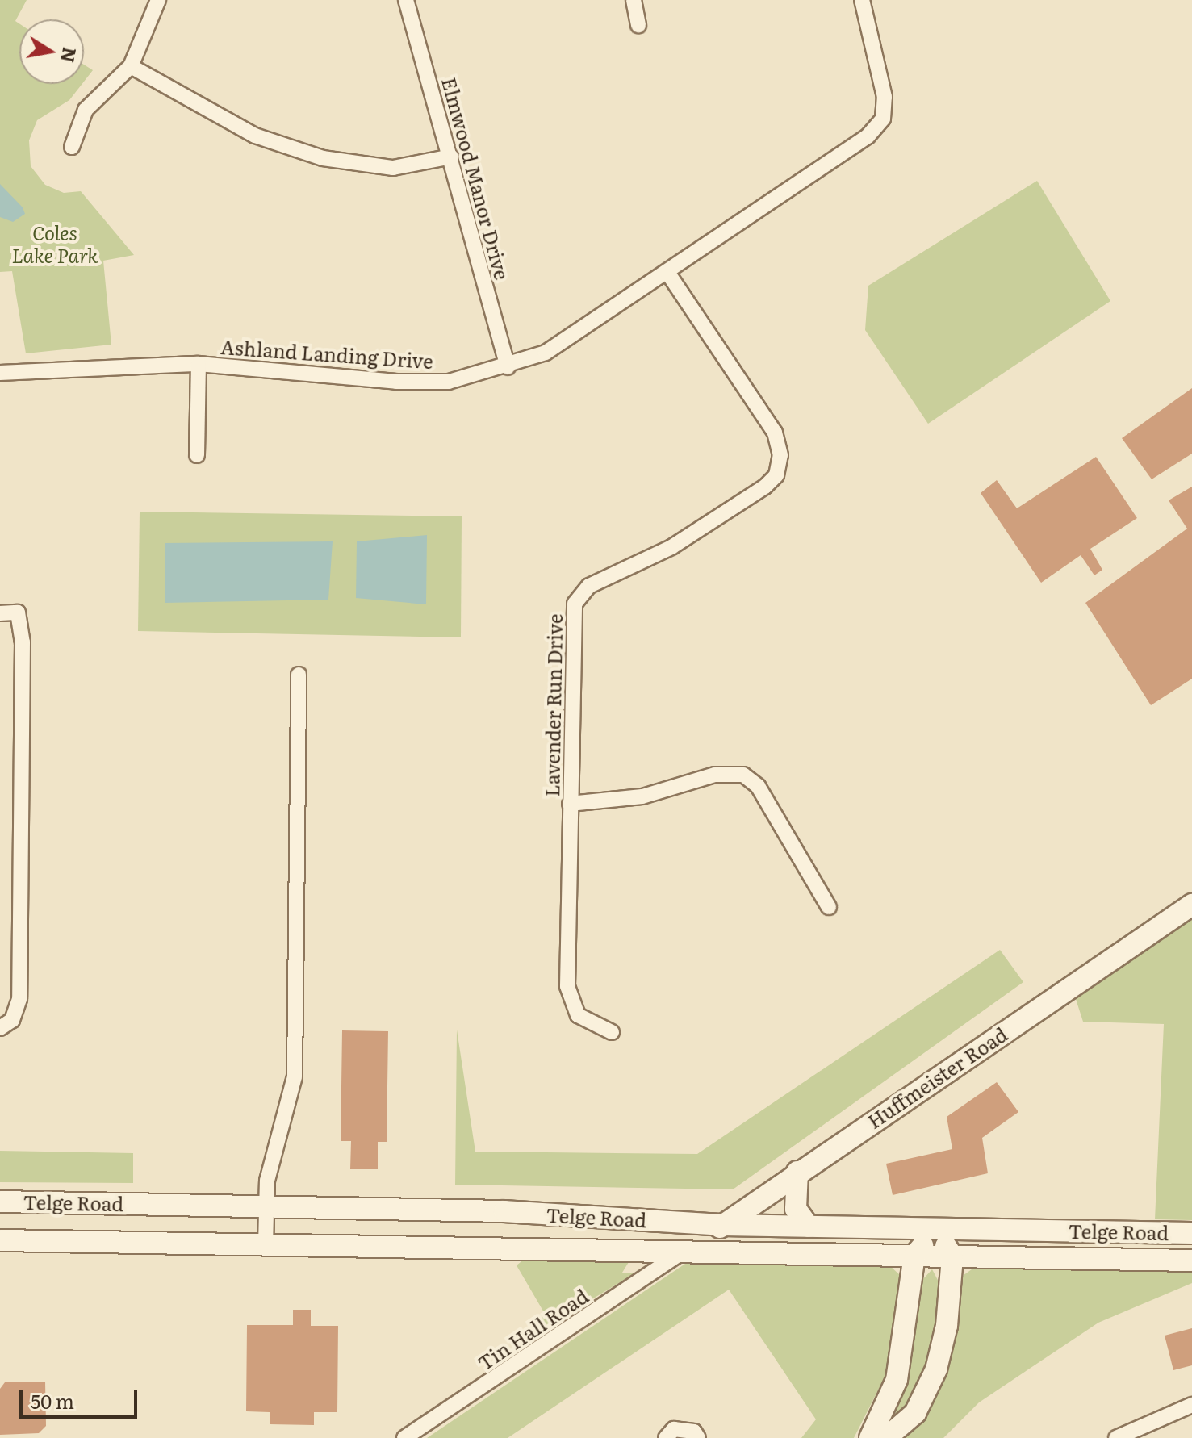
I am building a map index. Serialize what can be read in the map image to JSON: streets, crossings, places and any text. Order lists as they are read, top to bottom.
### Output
{
  "streets": {
    "main road": ["Huffmeister Road", "Telge Road"],
    "street": [
      "Elmwood Manor Drive",
      "Ashland Landing Drive",
      "Lavender Run Drive",
      "Tin Hall Road"
    ]
  },
  "crossings": [
    ["Elmwood Manor Drive", "Ashland Landing Drive"],
    ["Ashland Landing Drive", "Lavender Run Drive"],
    ["Huffmeister Road", "Telge Road"],
    ["Huffmeister Road", "Tin Hall Road"],
    ["Telge Road", "Tin Hall Road"]
  ],
  "parks": ["Coles Lake Park"],
  "scale_bar": "50 m",
  "north": "right"
}
